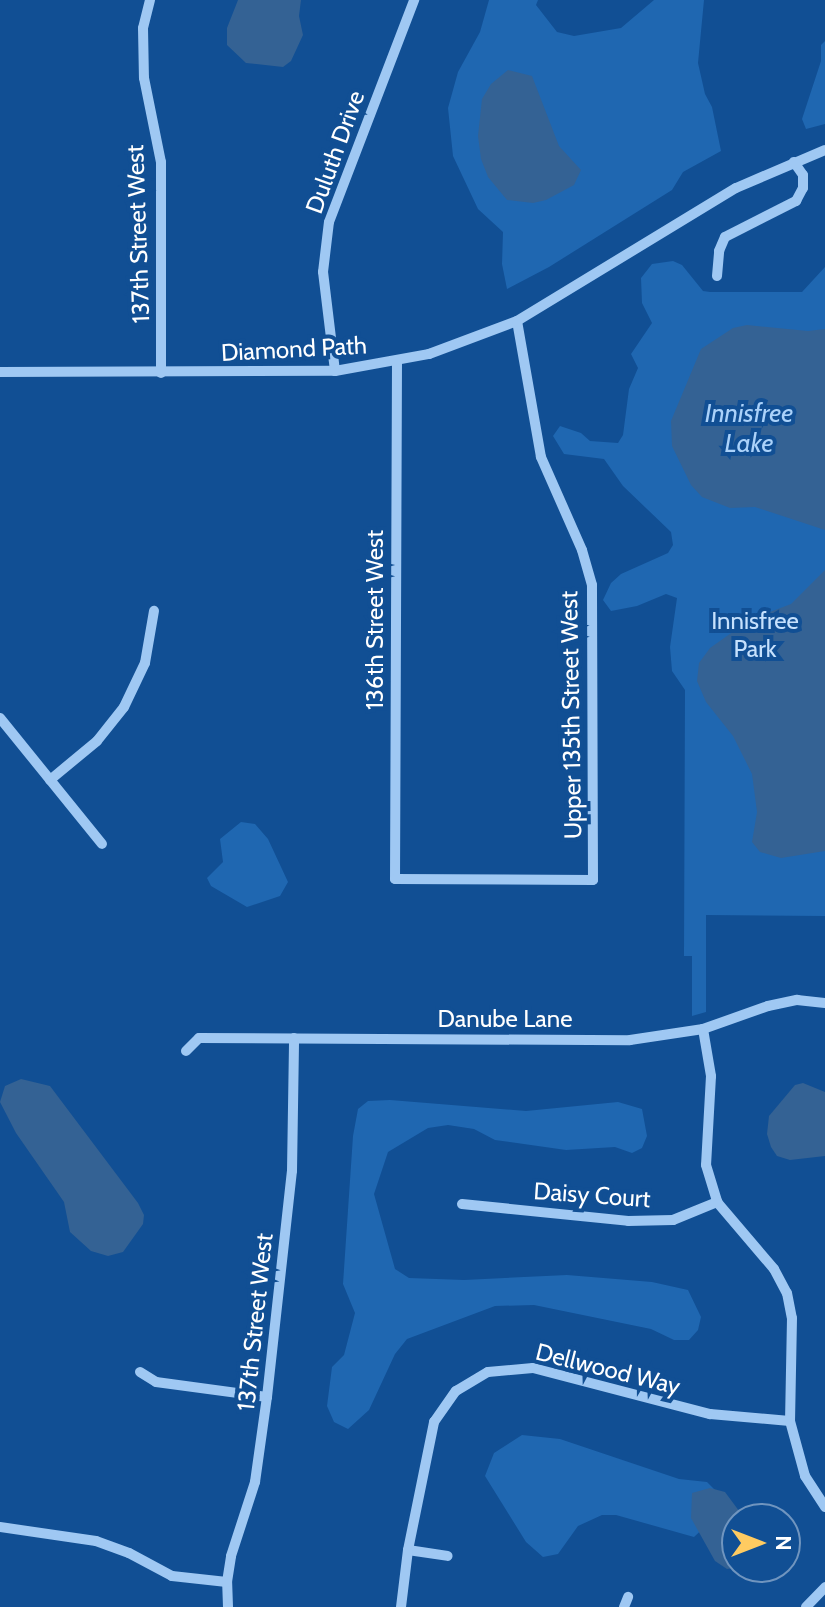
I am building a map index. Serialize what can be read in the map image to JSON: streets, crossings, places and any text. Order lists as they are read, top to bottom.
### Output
{
  "streets": {
    "street": [
      "Duluth Drive",
      "137th Street West",
      "Diamond Path",
      "136th Street West",
      "Upper 135th Street West",
      "Danube Lane",
      "Daisy Court",
      "Dellwood Way"
    ]
  },
  "crossings": [
    ["Duluth Drive", "Diamond Path"],
    ["137th Street West", "Diamond Path"],
    ["137th Street West", "Danube Lane"],
    ["Diamond Path", "136th Street West"],
    ["Diamond Path", "Upper 135th Street West"],
    ["136th Street West", "Upper 135th Street West"]
  ],
  "water": ["Innisfree Lake"],
  "parks": ["Innisfree Park"],
  "north": "right"
}
